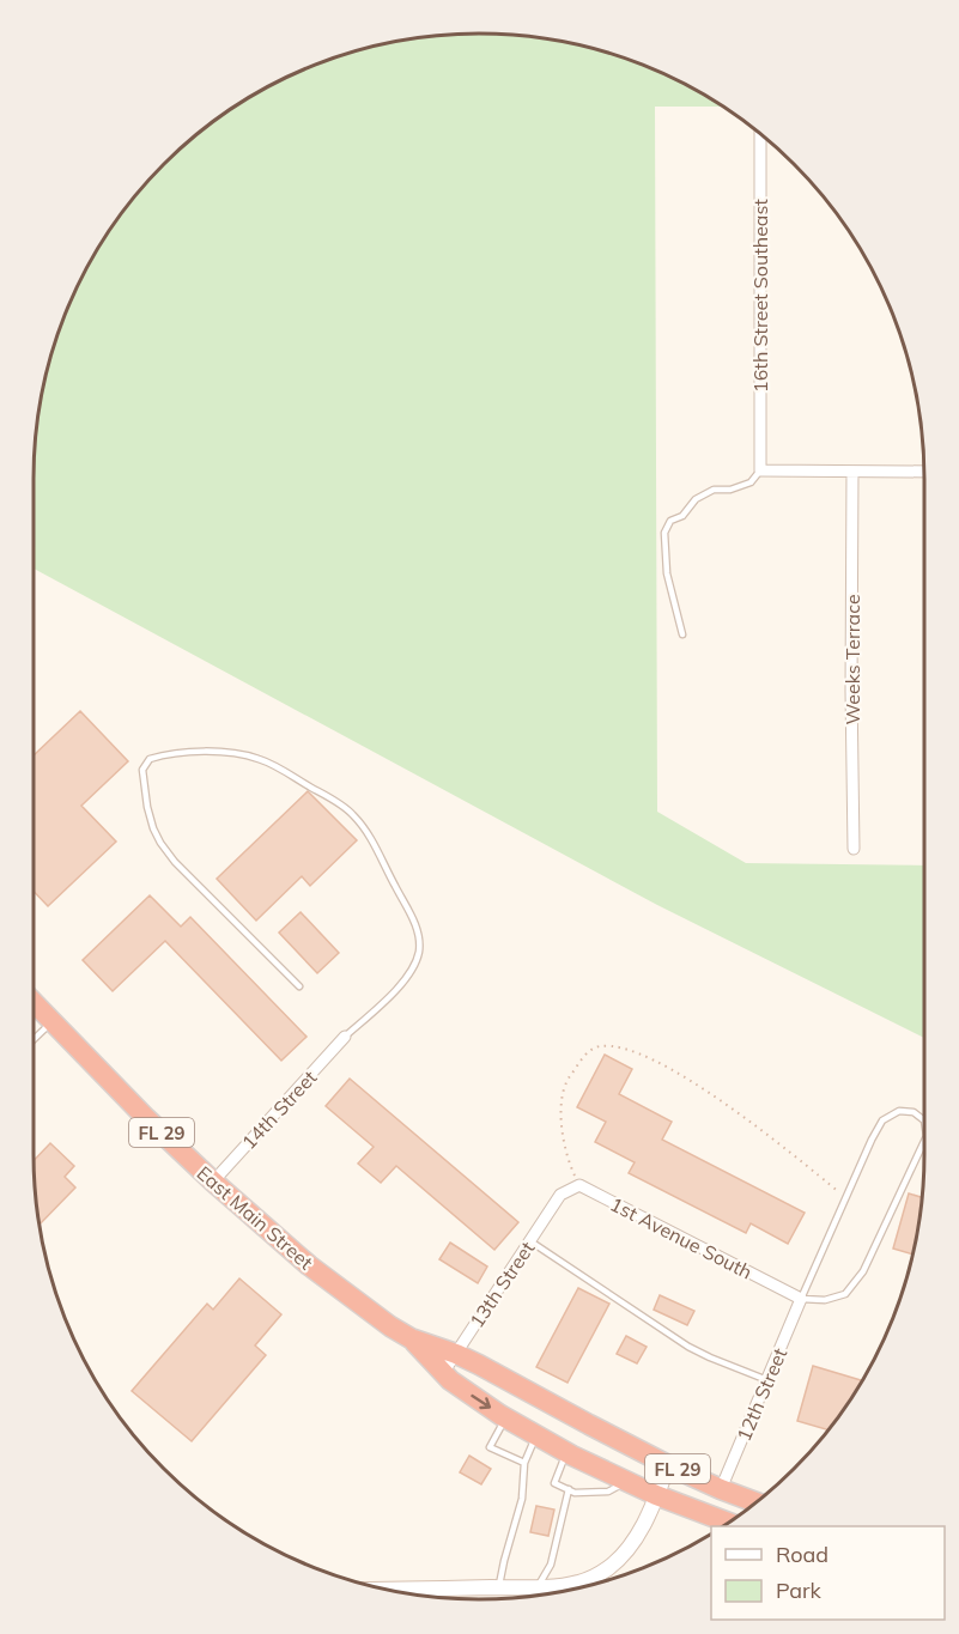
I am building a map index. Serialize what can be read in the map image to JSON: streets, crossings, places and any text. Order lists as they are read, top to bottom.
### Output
{
  "streets": {
    "highway": ["FL 29", "East Main Street"],
    "street": [
      "16th Street Southeast",
      "Weeks Terrace",
      "14th Street",
      "1st Avenue South",
      "13th Street",
      "12th Street"
    ]
  },
  "crossings": [
    ["14th Street", "East Main Street"],
    ["East Main Street", "13th Street"],
    ["East Main Street", "12th Street"],
    ["1st Avenue South", "13th Street"],
    ["1st Avenue South", "12th Street"]
  ],
  "legend": ["Road", "Park"]
}
